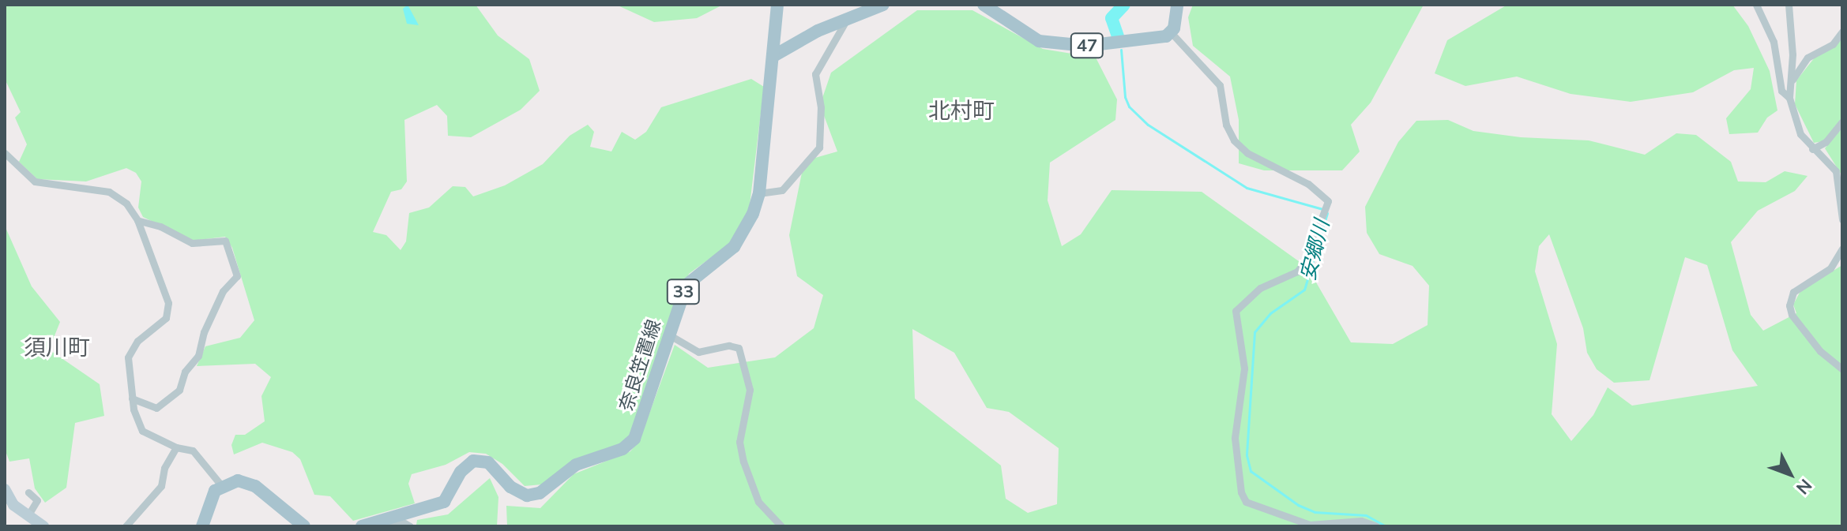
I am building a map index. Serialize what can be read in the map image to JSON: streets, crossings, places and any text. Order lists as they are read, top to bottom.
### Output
{
  "streets": {
    "main road": ["47", "33", "奈良笠置線"]
  },
  "districts": ["北村町", "須川町"],
  "water": ["安郷川"],
  "north": "bottom right"
}
